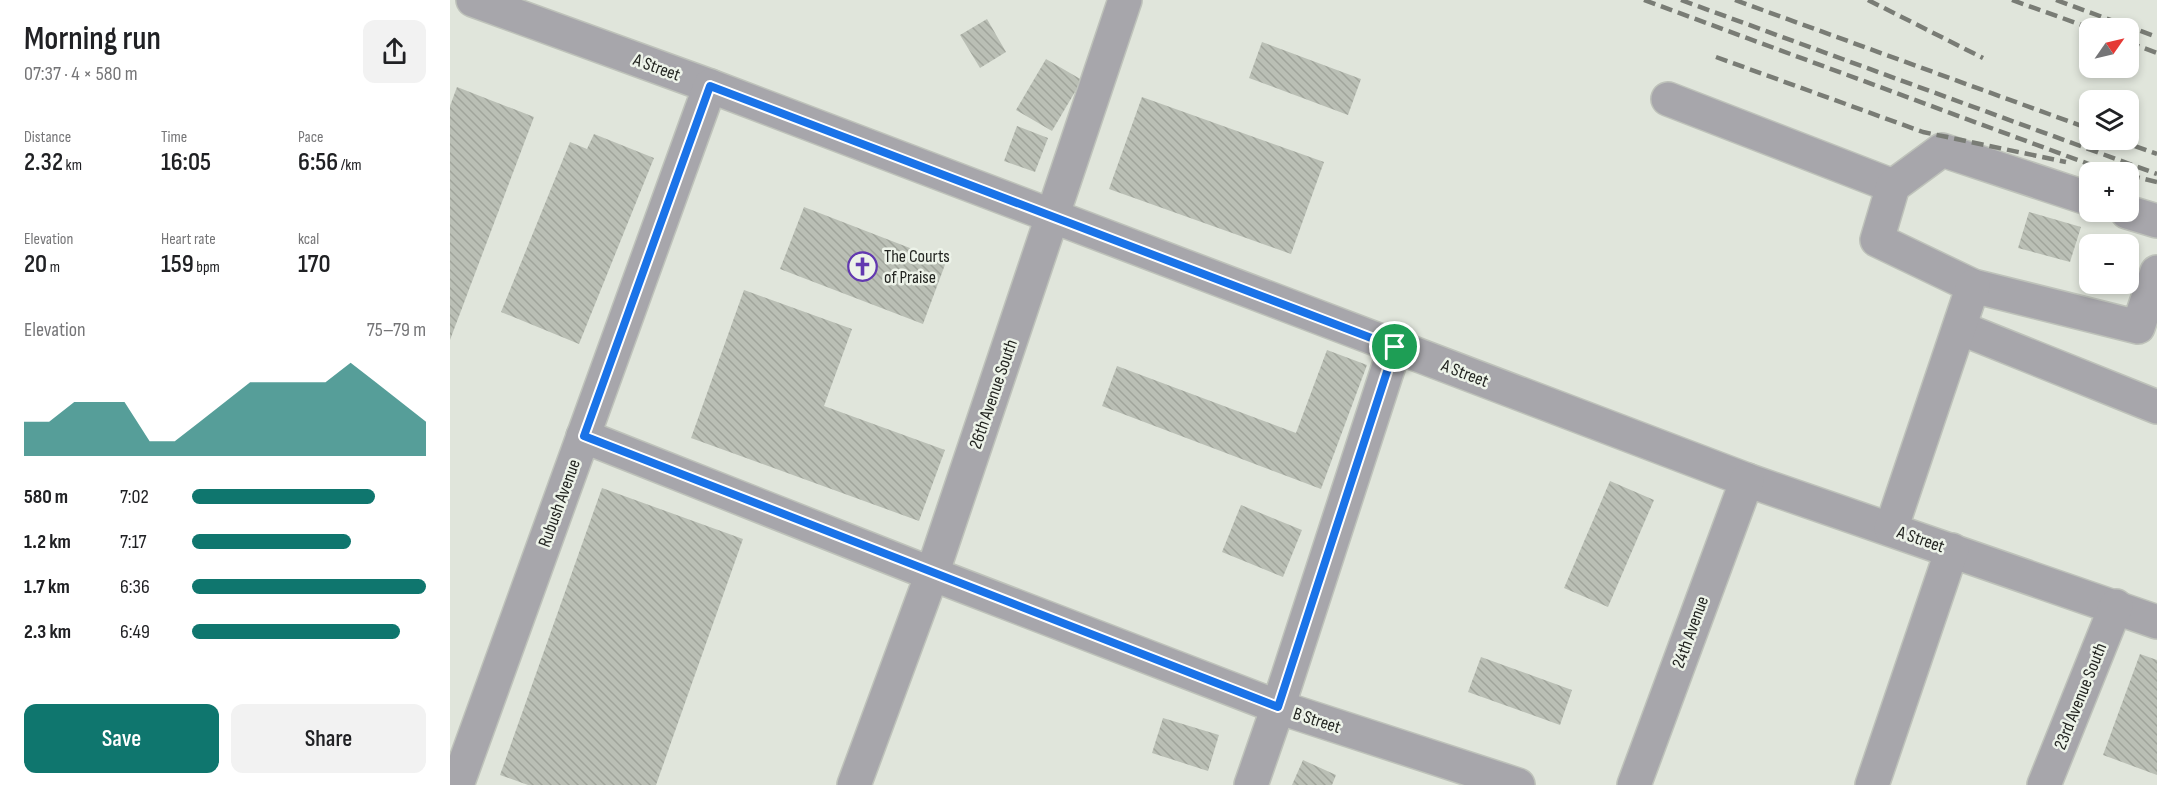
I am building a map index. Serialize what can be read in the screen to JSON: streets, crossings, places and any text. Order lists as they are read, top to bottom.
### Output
{
  "streets": {
    "street": [
      "A Street",
      "26th Avenue South",
      "Rubush Avenue",
      "24th Avenue",
      "23rd Avenue South",
      "B Street"
    ]
  },
  "crossings": [
    ["A Street", "26th Avenue South"],
    ["A Street", "Rubush Avenue"],
    ["A Street", "24th Avenue"],
    ["A Street", "23rd Avenue South"],
    ["26th Avenue South", "B Street"],
    ["Rubush Avenue", "B Street"]
  ],
  "places": {
    "church": ["The Courts of Praise"]
  },
  "north": "top right",
  "page": {
    "heading": ["Morning run", "07:37 · 4 × 580 m"],
    "map_buttons": ["+", "−"],
    "stats": [
      ["Distance", "2.32 km"],
      ["Time", "16:05"],
      ["Pace", "6:56 /km"],
      ["Elevation", "20 m"],
      ["Heart rate", "159 bpm"],
      ["kcal", "170"]
    ],
    "chart": ["Elevation", "75–79 m"],
    "list": [
      {
        "name": "580 m",
        "note": "7:02"
      },
      {
        "name": "1.2 km",
        "note": "7:17"
      },
      {
        "name": "1.7 km",
        "note": "6:36"
      },
      {
        "name": "2.3 km",
        "note": "6:49"
      }
    ],
    "buttons": ["Save", "Share"]
  }
}
